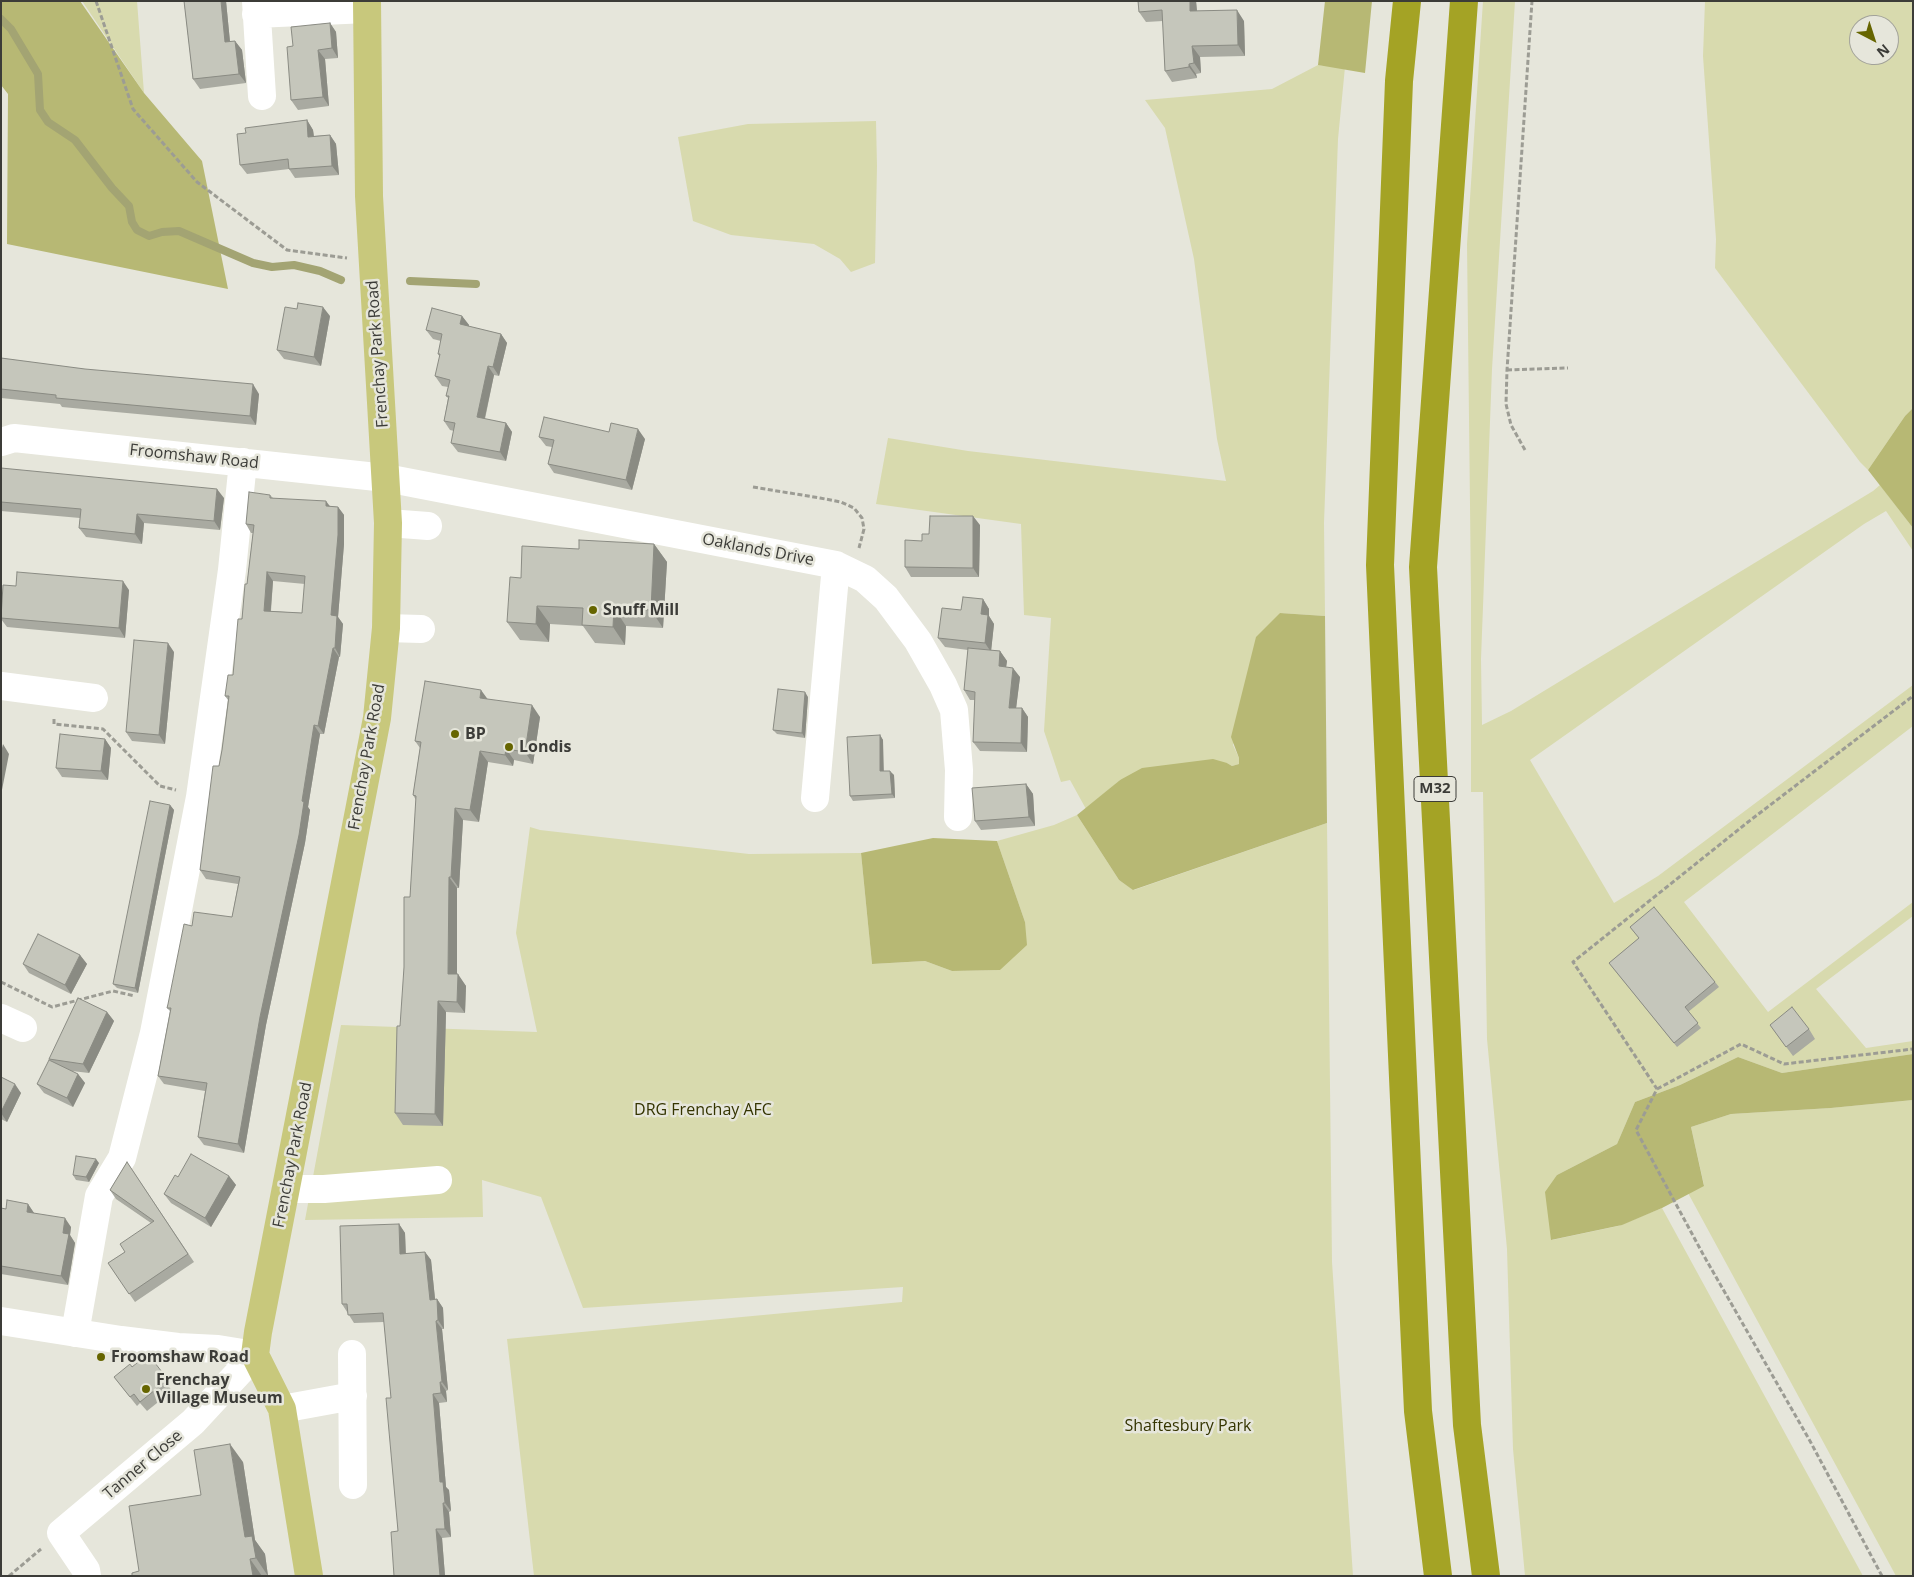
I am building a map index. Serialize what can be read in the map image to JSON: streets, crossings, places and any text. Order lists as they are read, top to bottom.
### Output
{
  "streets": {
    "highway": ["M32"],
    "main road": ["Frenchay Park Road"],
    "street": ["Froomshaw Road", "Oaklands Drive", "Tanner Close"]
  },
  "crossings": [
    ["Frenchay Park Road", "Froomshaw Road"],
    ["Frenchay Park Road", "Oaklands Drive"],
    ["Frenchay Park Road", "Tanner Close"],
    ["Froomshaw Road", "Oaklands Drive"]
  ],
  "parks": ["DRG Frenchay AFC", "Shaftesbury Park"],
  "places": [
    "Snuff Mill",
    "BP",
    "Londis",
    "Froomshaw Road",
    "Frenchay Village Museum"
  ],
  "north": "bottom right"
}
